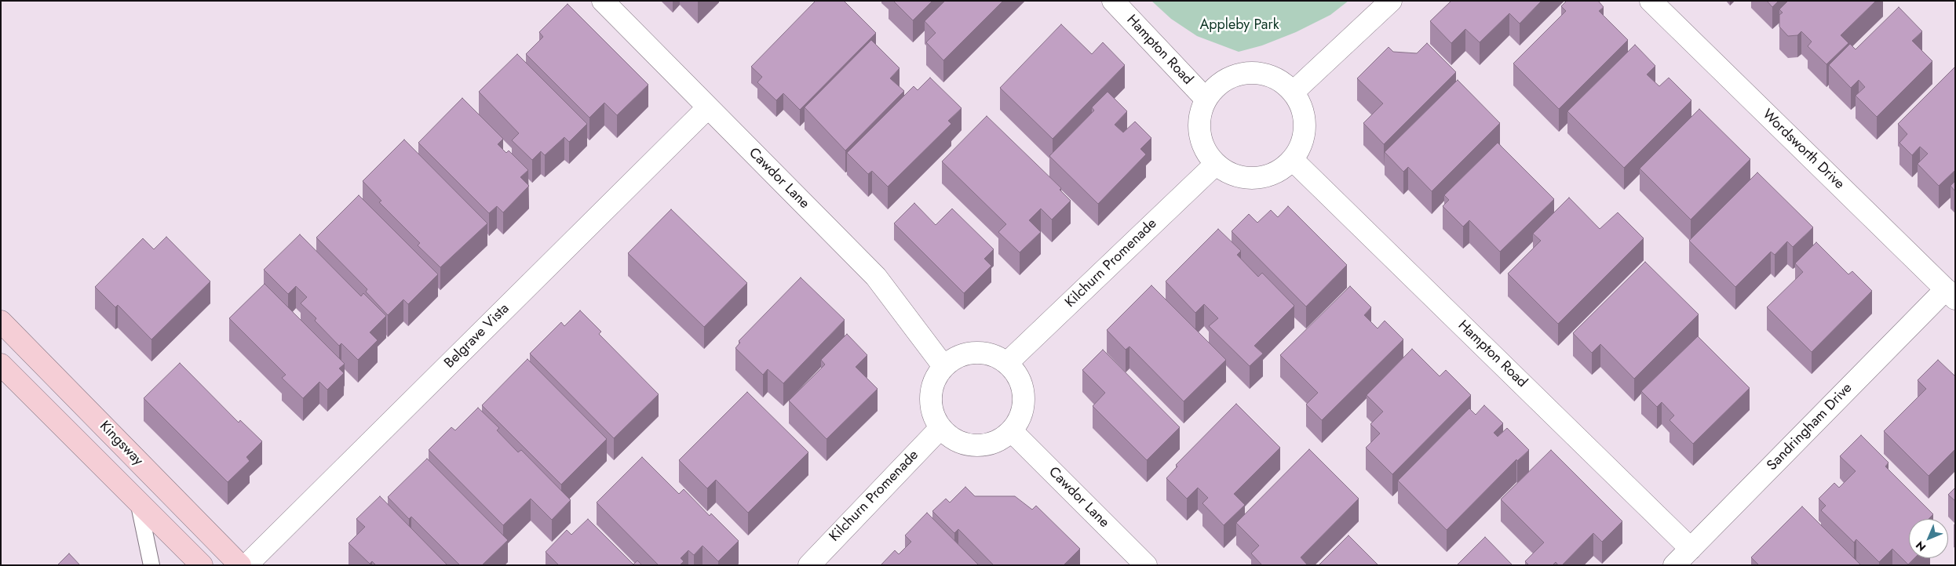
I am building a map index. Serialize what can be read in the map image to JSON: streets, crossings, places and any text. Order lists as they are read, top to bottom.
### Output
{
  "streets": {
    "main road": ["Kingsway"],
    "street": [
      "Hampton Road",
      "Wordsworth Drive",
      "Cawdor Lane",
      "Kilchurn Promenade",
      "Belgrave Vista",
      "Sandringham Drive"
    ]
  },
  "crossings": [
    ["Hampton Road", "Kilchurn Promenade"],
    ["Hampton Road", "Sandringham Drive"],
    ["Wordsworth Drive", "Sandringham Drive"],
    ["Cawdor Lane", "Kilchurn Promenade"],
    ["Cawdor Lane", "Belgrave Vista"]
  ],
  "parks": ["Appleby Park"],
  "north": "bottom left"
}
